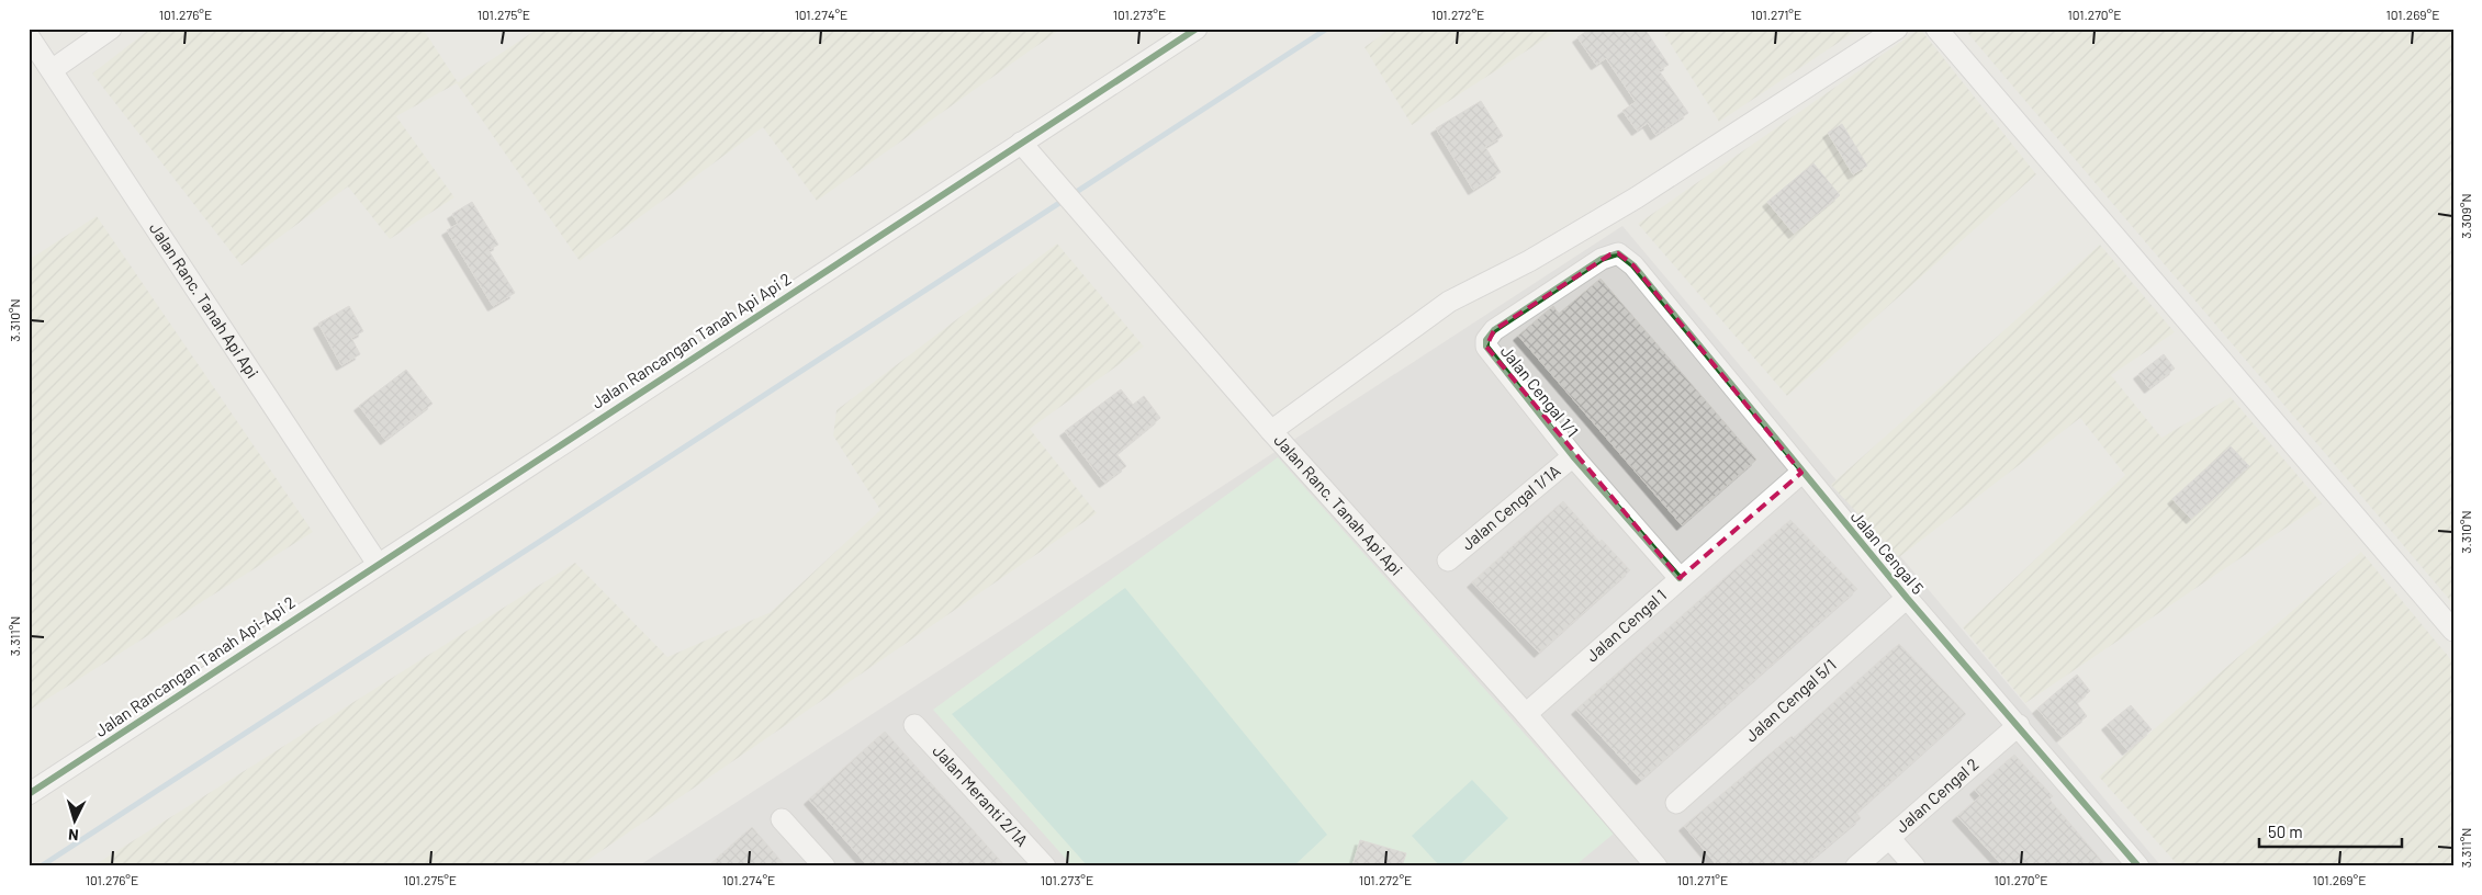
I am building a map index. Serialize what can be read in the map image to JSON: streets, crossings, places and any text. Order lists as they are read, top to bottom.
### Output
{
  "streets": {
    "street": [
      "Jalan Ranc. Tanah Api Api",
      "Jalan Rancangan Tanah Api Api 2",
      "Jalan Cengal 1/1",
      "Jalan Cengal 1/1A",
      "Jalan Cengal 5",
      "Jalan Cengal 1",
      "Jalan Rancangan Tanah Api-Api 2",
      "Jalan Cengal 5/1",
      "Jalan Meranti 2/1A",
      "Jalan Cengal 2"
    ]
  },
  "crossings": [
    ["Jalan Ranc. Tanah Api Api", "Jalan Rancangan Tanah Api Api 2"],
    ["Jalan Ranc. Tanah Api Api", "Jalan Cengal 1"],
    ["Jalan Ranc. Tanah Api Api", "Jalan Rancangan Tanah Api-Api 2"],
    ["Jalan Rancangan Tanah Api Api 2", "Jalan Rancangan Tanah Api-Api 2"],
    ["Jalan Cengal 1/1", "Jalan Cengal 1/1A"],
    ["Jalan Cengal 1/1", "Jalan Cengal 5"],
    ["Jalan Cengal 1/1", "Jalan Cengal 1"],
    ["Jalan Cengal 5", "Jalan Cengal 1"],
    ["Jalan Cengal 5", "Jalan Cengal 5/1"],
    ["Jalan Cengal 5", "Jalan Cengal 2"]
  ],
  "scale_bar": "50 m",
  "north": "bottom",
  "coordinates": [
    "101.276°E",
    "101.275°E",
    "101.274°E",
    "101.273°E",
    "101.272°E",
    "101.271°E",
    "101.270°E",
    "101.269°E",
    "3.309°N",
    "3.310°N",
    "3.311°N"
  ]
}
